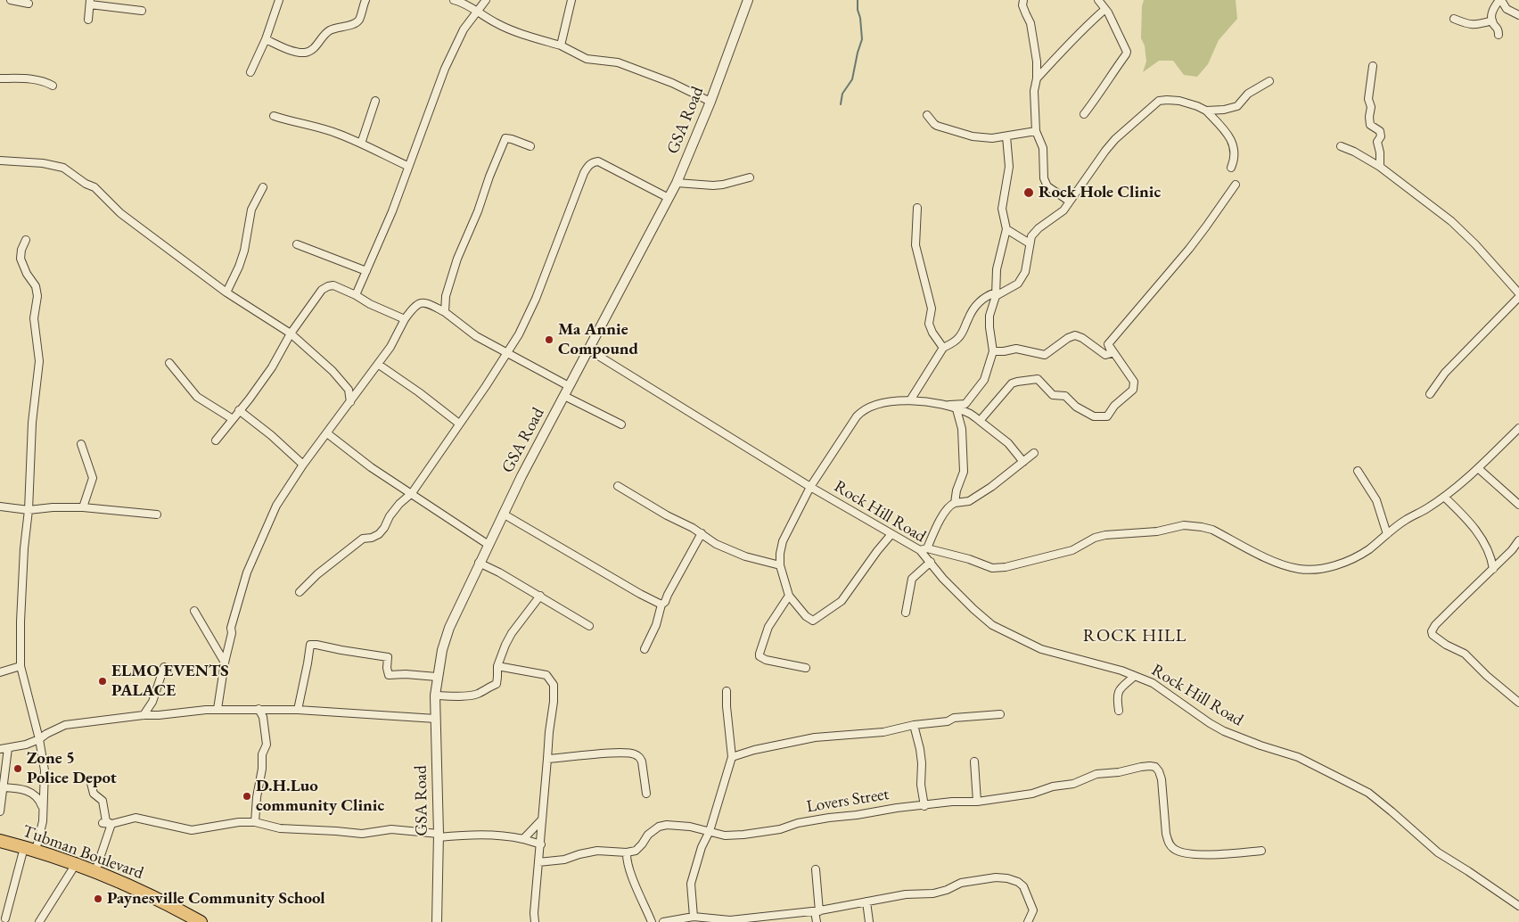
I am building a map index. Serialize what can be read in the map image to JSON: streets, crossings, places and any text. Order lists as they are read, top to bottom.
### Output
{
  "streets": {
    "highway": ["Tubman Boulevard"],
    "street": ["GSA Road", "Rock Hill Road", "Lovers Street"]
  },
  "crossings": [
    ["GSA Road", "Rock Hill Road"]
  ],
  "districts": ["ROCK HILL"],
  "places": [
    "Rock Hole Clinic",
    "Ma Annie Compound",
    "ELMO EVENTS PALACE",
    "Zone 5 Police Depot",
    "D.H.Luo community Clinic",
    "Paynesville Community School"
  ]
}
